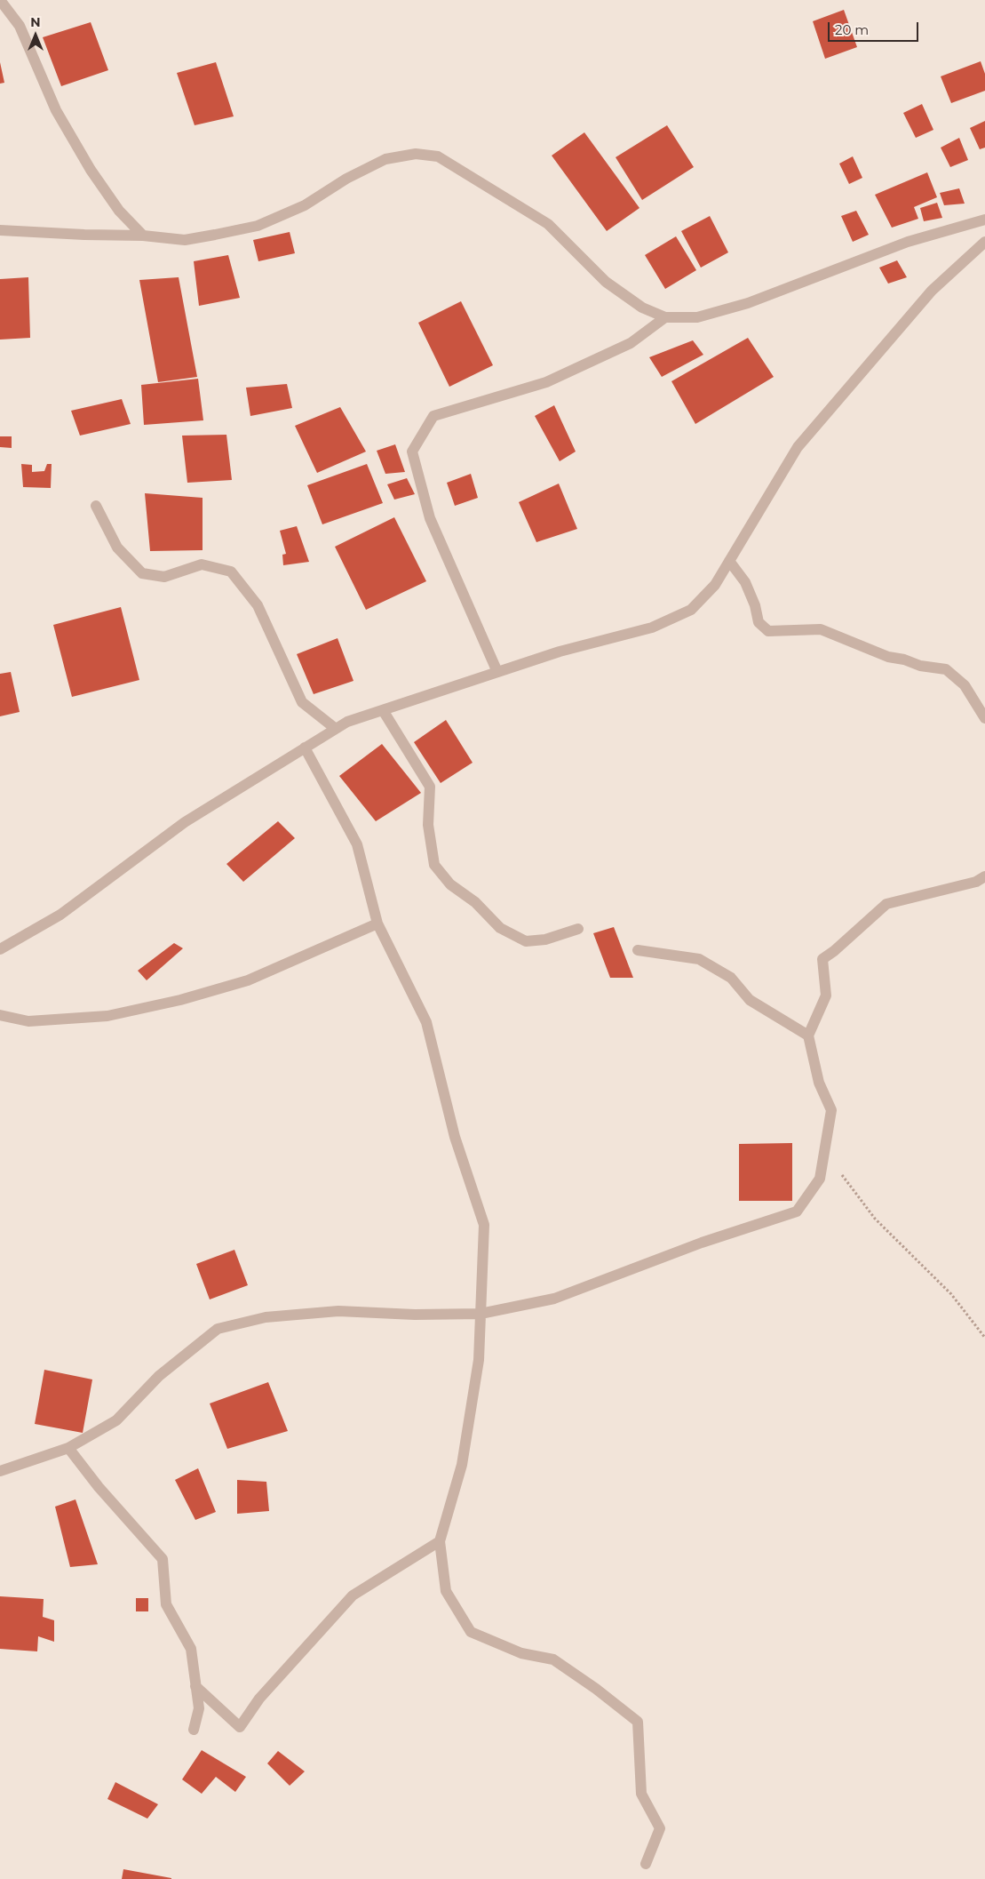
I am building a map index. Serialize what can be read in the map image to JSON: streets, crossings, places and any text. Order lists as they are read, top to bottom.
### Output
{
  "scale_bar": "20 m",
  "north": "top"
}
